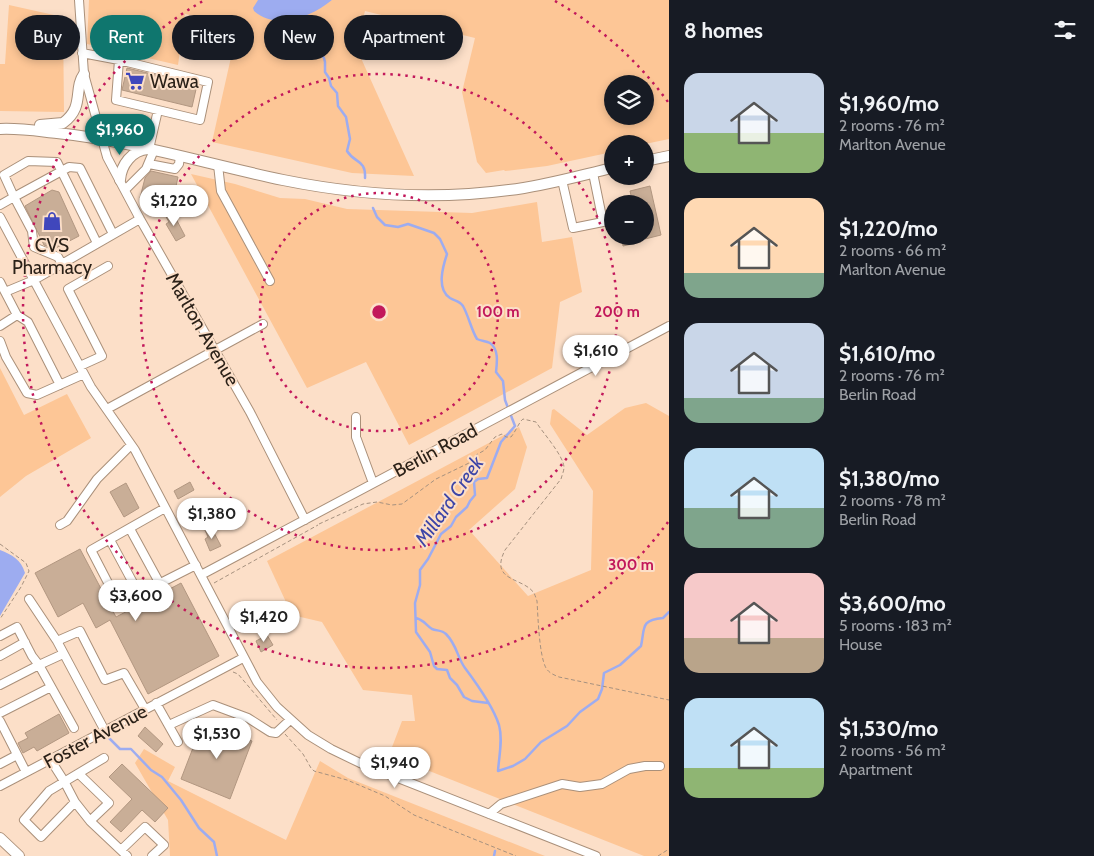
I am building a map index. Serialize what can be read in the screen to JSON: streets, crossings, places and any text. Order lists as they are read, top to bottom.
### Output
{
  "streets": {
    "street": ["Marlton Avenue", "Berlin Road", "Foster Avenue"]
  },
  "crossings": [
    ["Marlton Avenue", "Berlin Road"]
  ],
  "water": ["Millard Creek"],
  "places": {
    "supermarket": ["Wawa"],
    "shop": ["CVS Pharmacy"]
  },
  "page": {
    "heading": "8 homes",
    "chip": [
      "Buy",
      "Rent",
      "Filters",
      "New",
      "Apartment"
    ],
    "list": [
      {
        "name": "$1,960/mo",
        "note": "2 rooms · 76 m² · Marlton Avenue"
      },
      {
        "name": "$1,220/mo",
        "note": "2 rooms · 66 m² · Marlton Avenue"
      },
      {
        "name": "$1,610/mo",
        "note": "2 rooms · 76 m² · Berlin Road"
      },
      {
        "name": "$1,380/mo",
        "note": "2 rooms · 78 m² · Berlin Road"
      },
      {
        "name": "$3,600/mo",
        "note": "5 rooms · 183 m² · House"
      },
      {
        "name": "$1,530/mo",
        "note": "2 rooms · 56 m² · Apartment"
      }
    ],
    "map_buttons": ["+", "−"],
    "price": [
      "$1,960",
      "$1,220",
      "$1,610",
      "$1,380",
      "$3,600",
      "$1,420",
      "$1,530",
      "$1,940"
    ]
  },
  "rings": ["100 m", "200 m", "300 m"]
}
